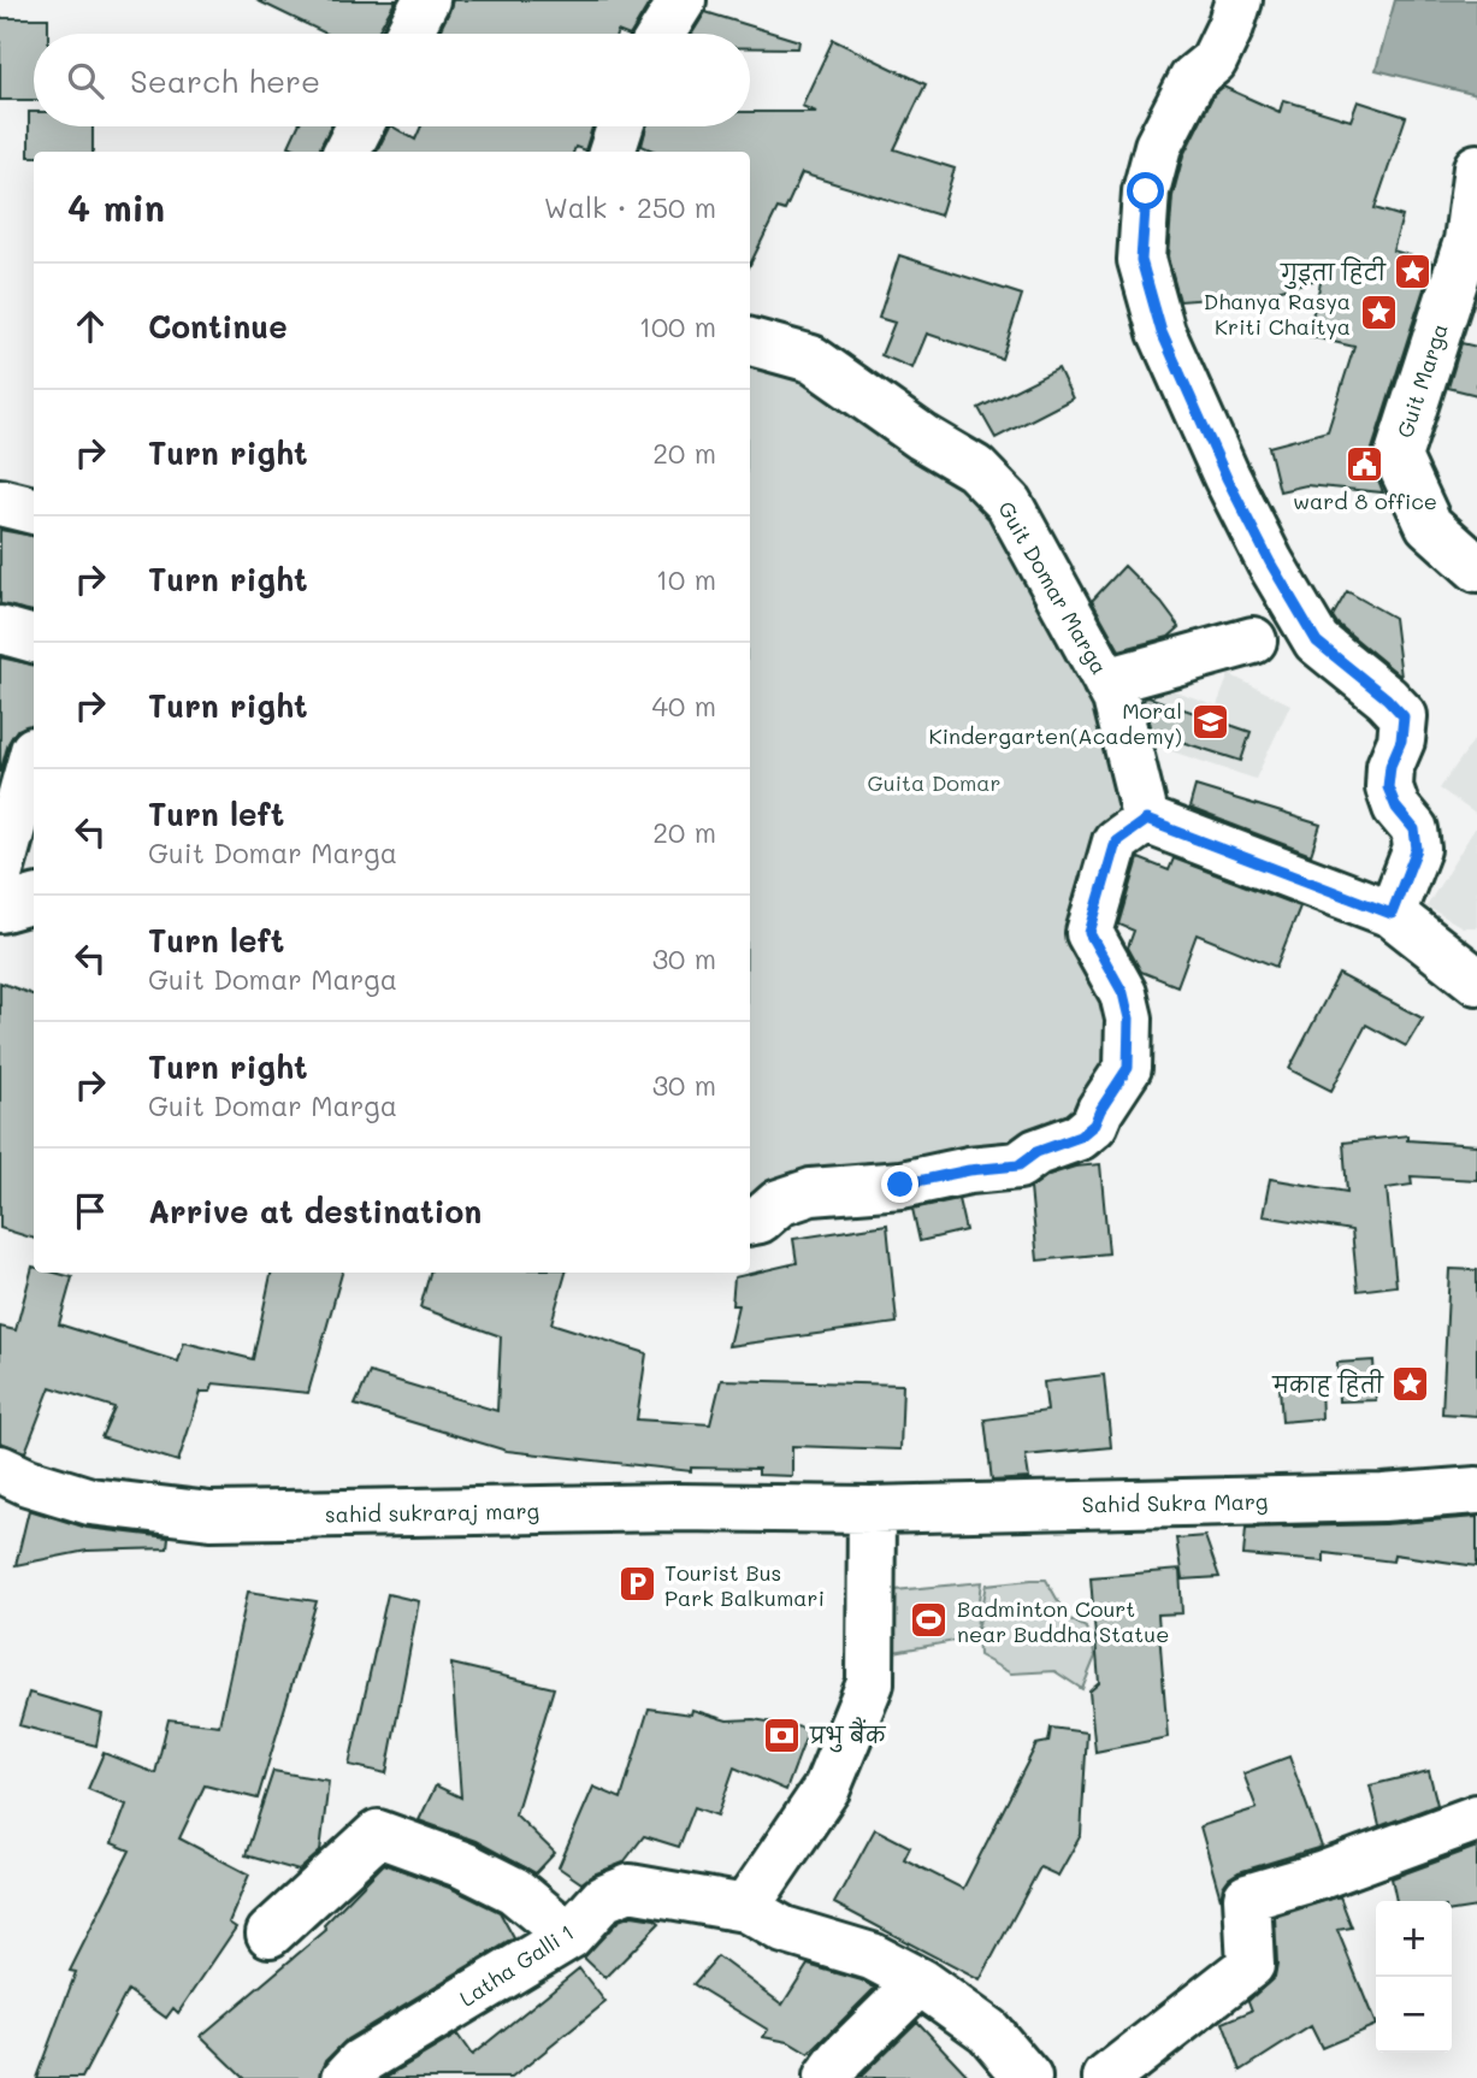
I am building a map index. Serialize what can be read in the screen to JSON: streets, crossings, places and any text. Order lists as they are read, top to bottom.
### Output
{
  "streets": {
    "street": [
      "Guit Marga",
      "Guit Domar Marga",
      "Sahid Sukra Marg",
      "sahid sukraraj marg",
      "Latha Galli 1"
    ]
  },
  "crossings": [
    ["Sahid Sukra Marg", "sahid sukraraj marg"]
  ],
  "parks": ["Guita Domar"],
  "places": {
    "place": ["गुइता हिटी", "Dhanya Rasya Kriti Chaitya", "मकाह हिती"],
    "public building": ["ward 8 office"],
    "school or university": ["Moral Kindergarten(Academy)"],
    "parking": ["Tourist Bus Park Balkumari"],
    "sports": ["Badminton Court near Buddha Statue"],
    "bank": ["प्रभु बैंक"]
  },
  "page": {
    "search": "Search here",
    "heading": ["4 min", "Walk · 250 m"],
    "list": [
      ["Continue", "100 m"],
      ["Turn right", "20 m"],
      ["Turn right", "10 m"],
      ["Turn right", "40 m"],
      ["Turn left", "Guit Domar Marga", "20 m"],
      ["Turn left", "Guit Domar Marga", "30 m"],
      ["Turn right", "Guit Domar Marga", "30 m"],
      "Arrive at destination"
    ],
    "map_buttons": ["+", "−"]
  }
}
